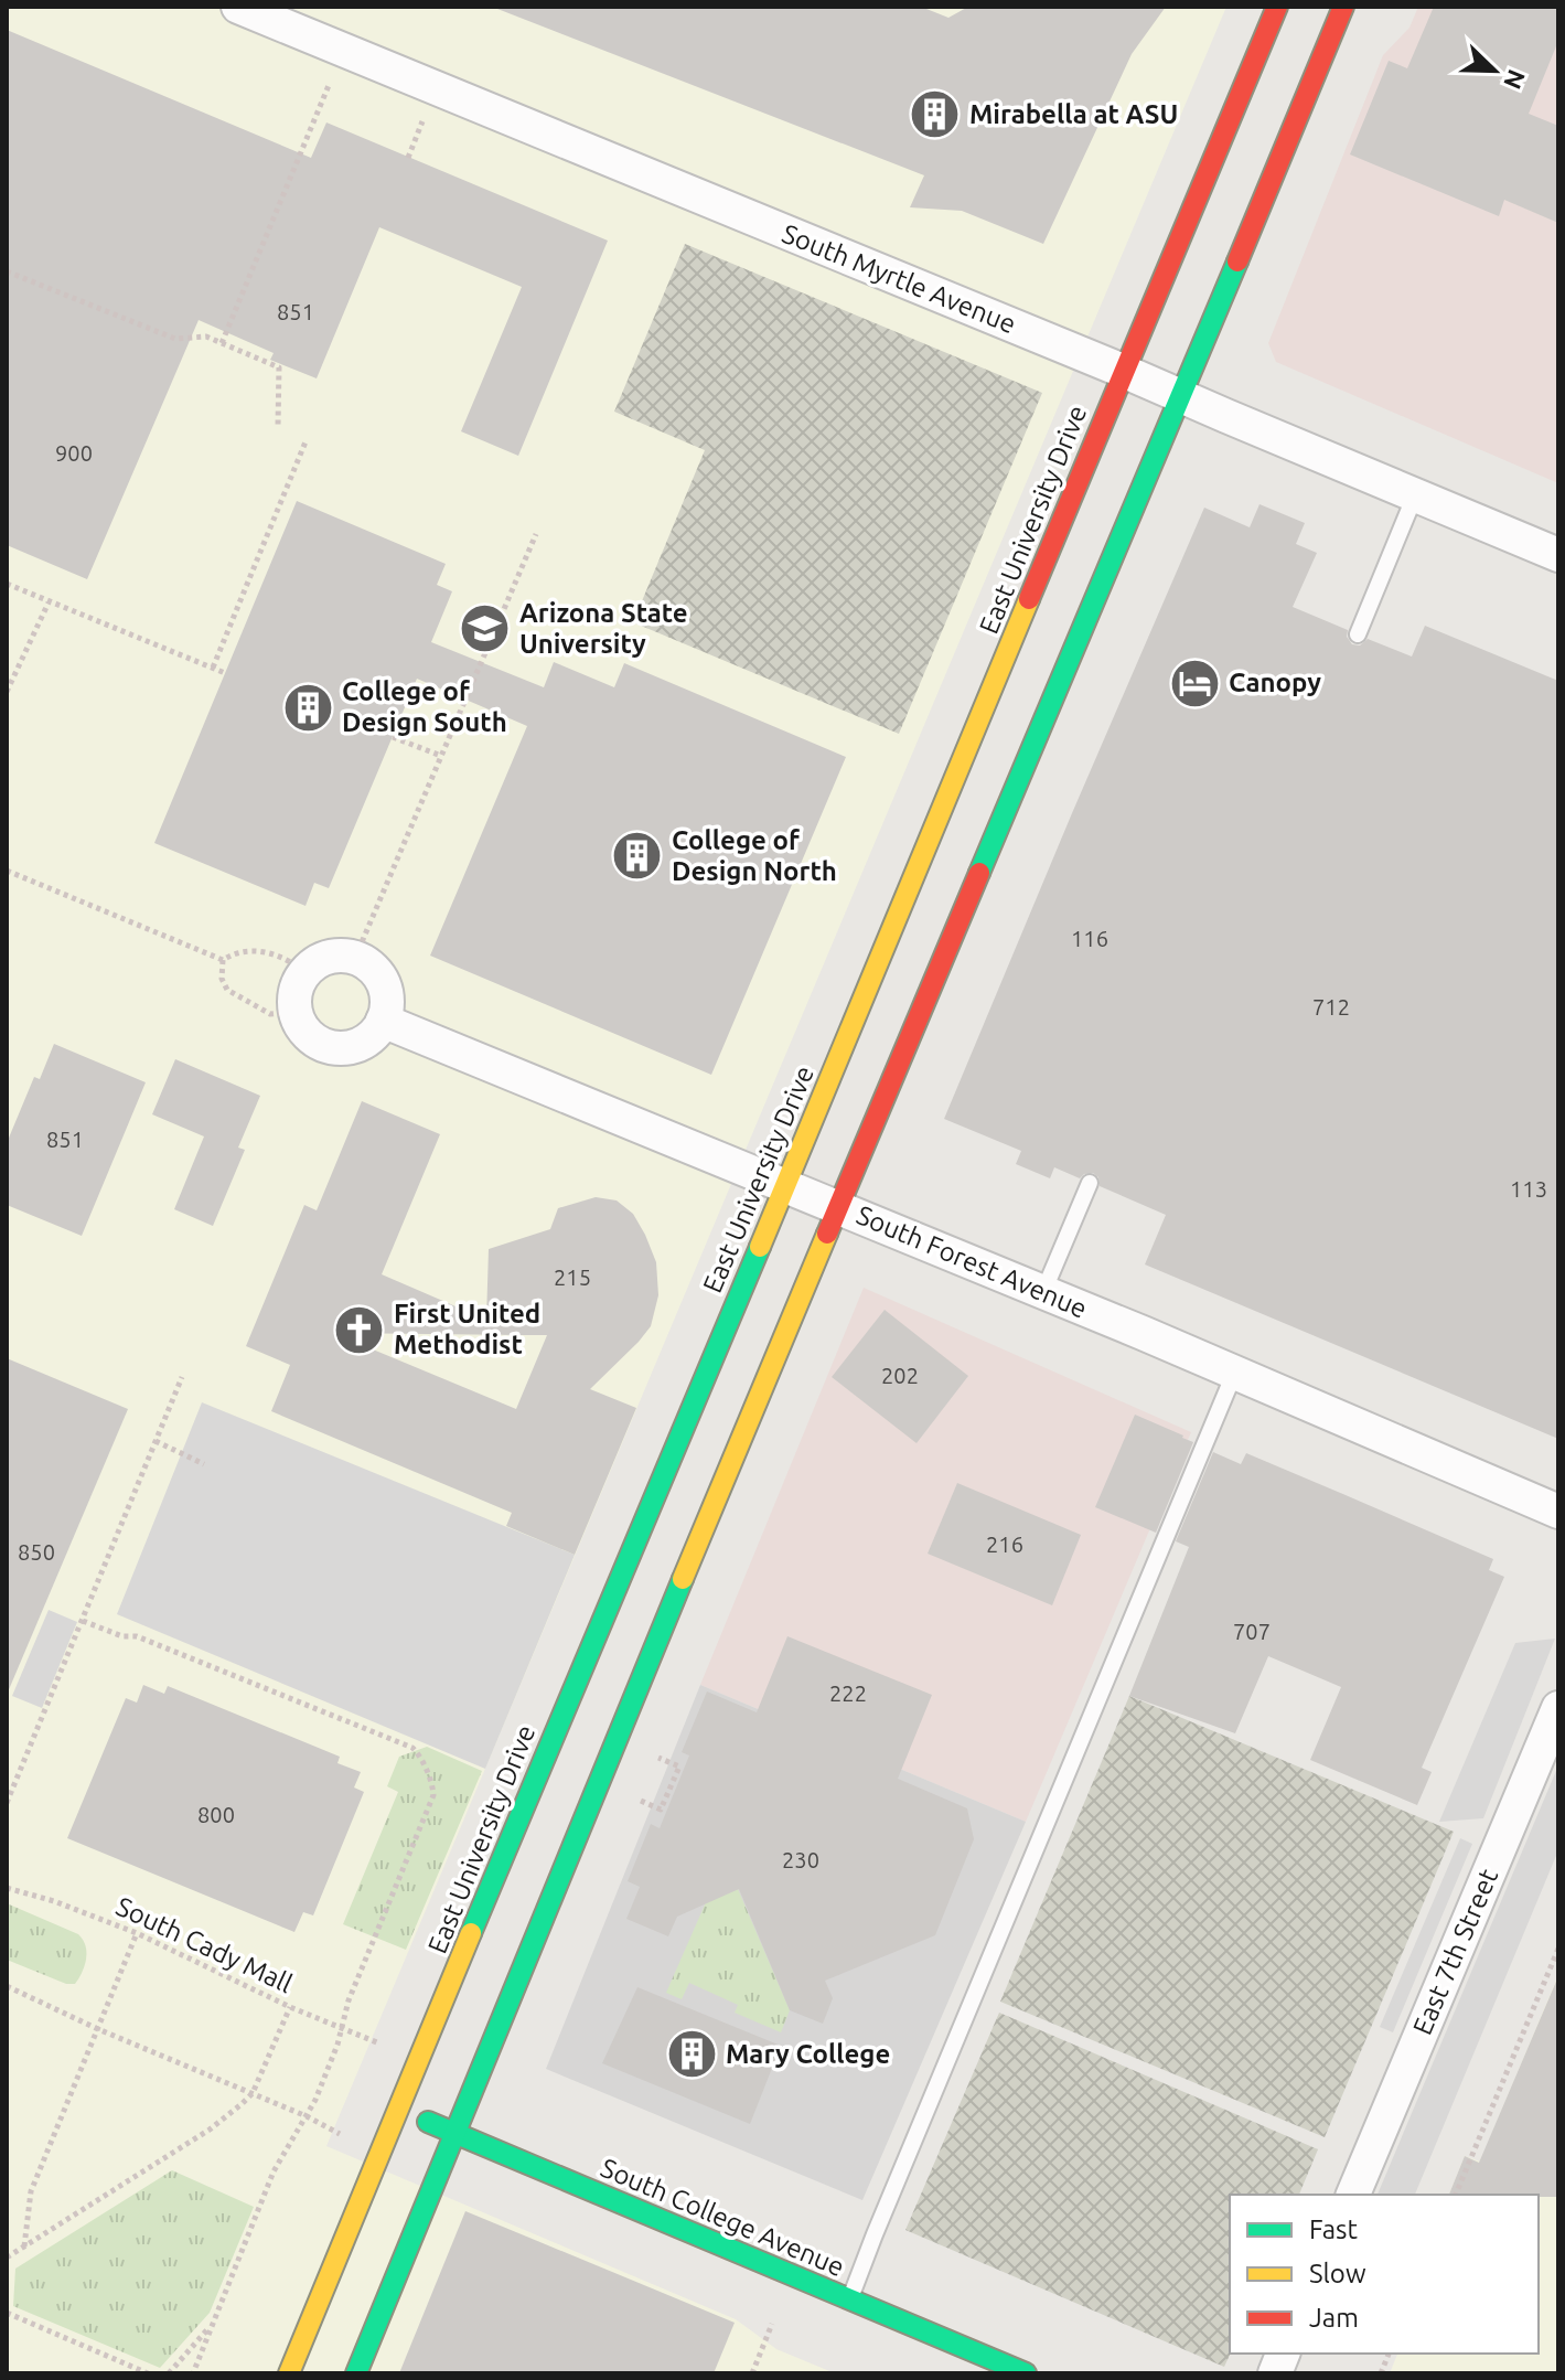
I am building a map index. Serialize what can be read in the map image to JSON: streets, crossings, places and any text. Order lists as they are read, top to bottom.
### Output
{
  "streets": {
    "main road": ["East University Drive", "South College Avenue"],
    "street": ["South Myrtle Avenue", "South Forest Avenue", "East 7th Street"],
    "path": ["South Cady Mall"]
  },
  "crossings": [
    ["South Myrtle Avenue", "East University Drive"],
    ["East University Drive", "South Forest Avenue"],
    ["East University Drive", "South College Avenue"]
  ],
  "places": {
    "building": [
      "Mirabella at ASU",
      "College of Design South",
      "College of Design North",
      "Mary College"
    ],
    "school or university": ["Arizona State University"],
    "hotel": ["Canopy"],
    "church": ["First United Methodist"]
  },
  "house_numbers": [
    "851",
    "900",
    "116",
    "712",
    "851",
    "113",
    "215",
    "202",
    "216",
    "850",
    "707",
    "222",
    "800",
    "230"
  ],
  "legend": ["Fast", "Slow", "Jam"],
  "north": "bottom right"
}
